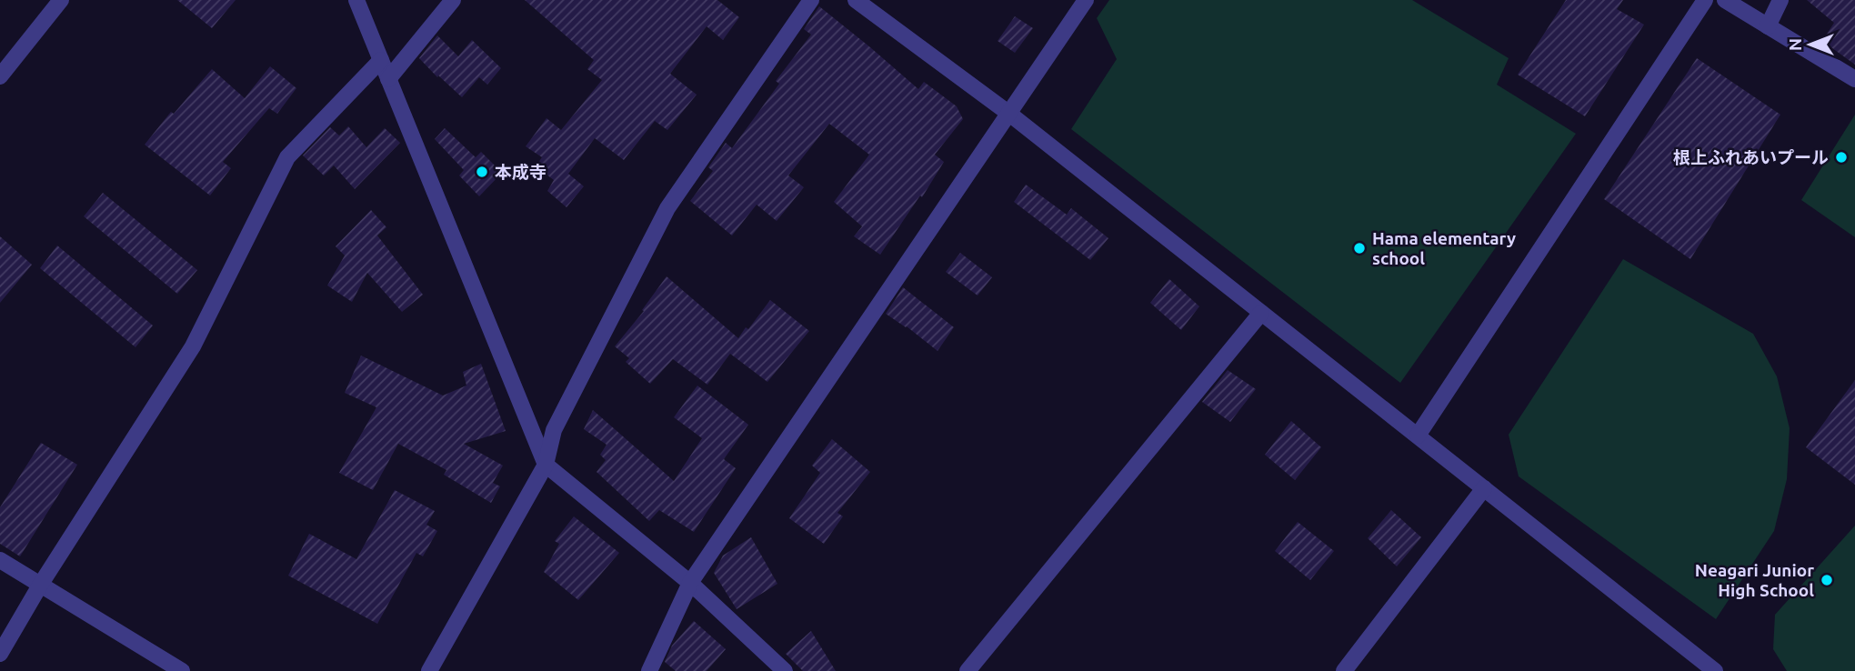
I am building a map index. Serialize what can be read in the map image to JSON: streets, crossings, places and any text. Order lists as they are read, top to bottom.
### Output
{
  "places": [
    "根上ふれあいプール",
    "本成寺",
    "Hama elementary school",
    "Neagari Junior High School"
  ],
  "north": "left"
}
